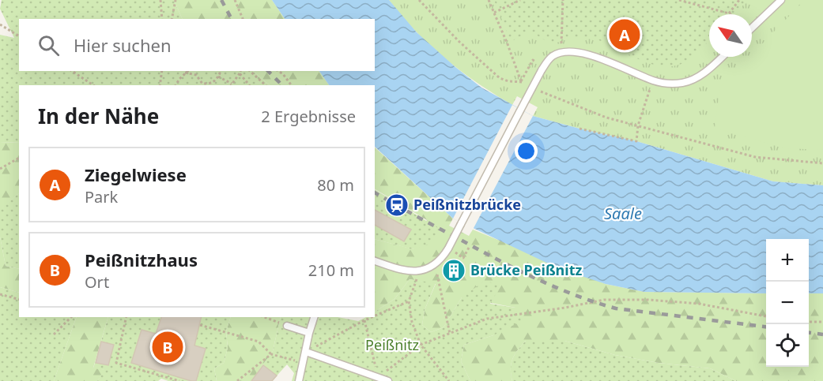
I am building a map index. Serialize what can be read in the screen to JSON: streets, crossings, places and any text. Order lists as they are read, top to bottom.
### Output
{
  "water": ["Saale"],
  "parks": ["Peißnitz"],
  "places": {
    "station": ["Peißnitzbrücke"],
    "building": ["Brücke Peißnitz"]
  },
  "north": "top left",
  "page": {
    "pins": ["A", "B"],
    "search": "Hier suchen",
    "heading": ["In der Nähe", "2 Ergebnisse"],
    "list": [
      {
        "mark": "A",
        "name": "Ziegelwiese",
        "note": "Park",
        "value": "80 m"
      },
      {
        "mark": "B",
        "name": "Peißnitzhaus",
        "note": "Ort",
        "value": "210 m"
      }
    ],
    "map_buttons": ["+", "−"]
  }
}
